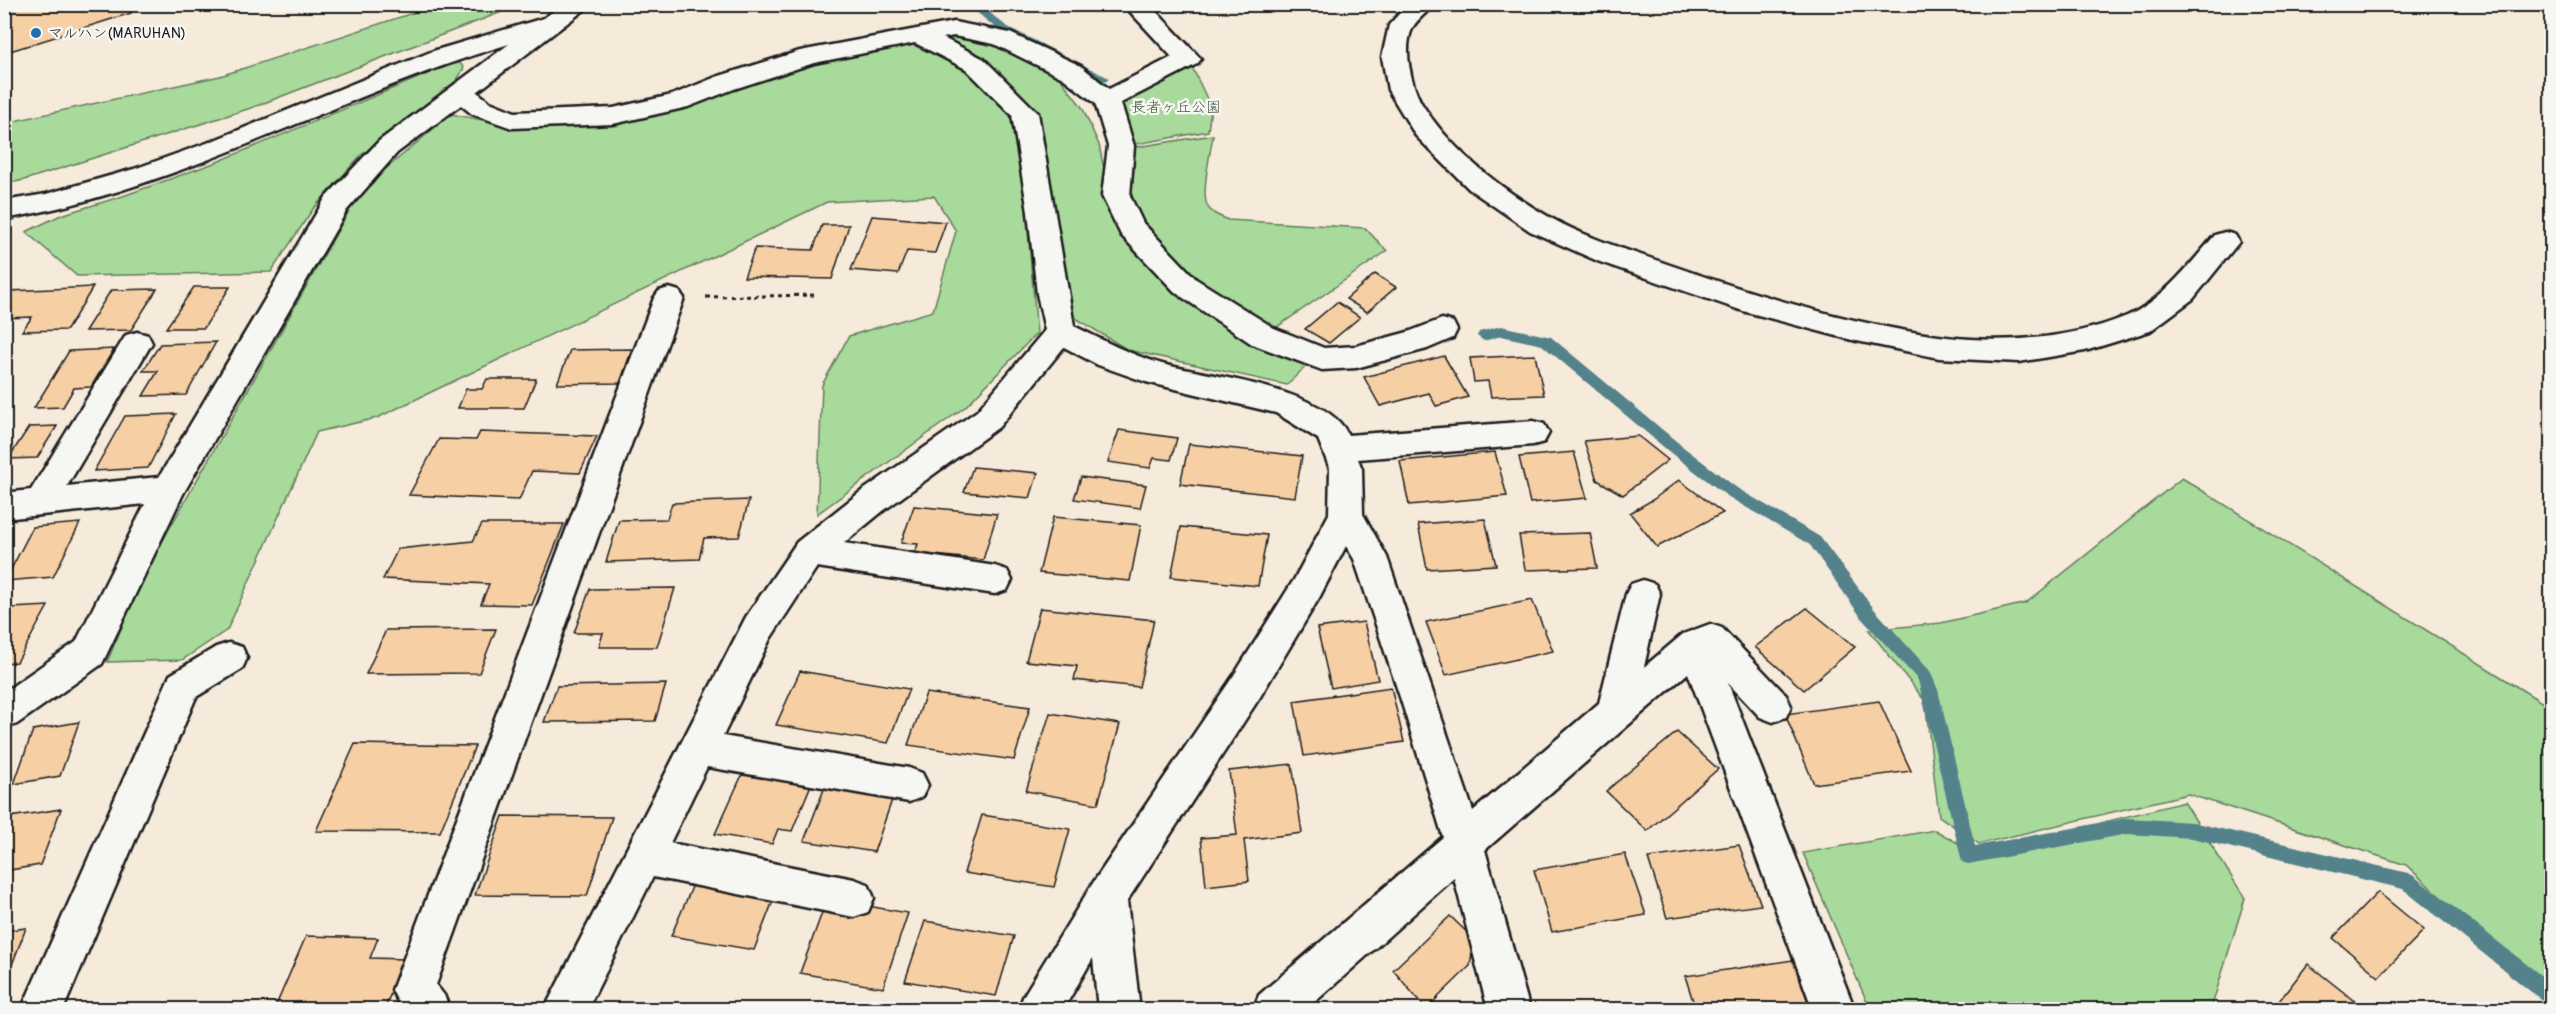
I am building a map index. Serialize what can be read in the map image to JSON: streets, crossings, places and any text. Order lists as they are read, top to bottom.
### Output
{
  "parks": ["長者ヶ丘公園"],
  "places": ["マルハン(MARUHAN)"]
}
